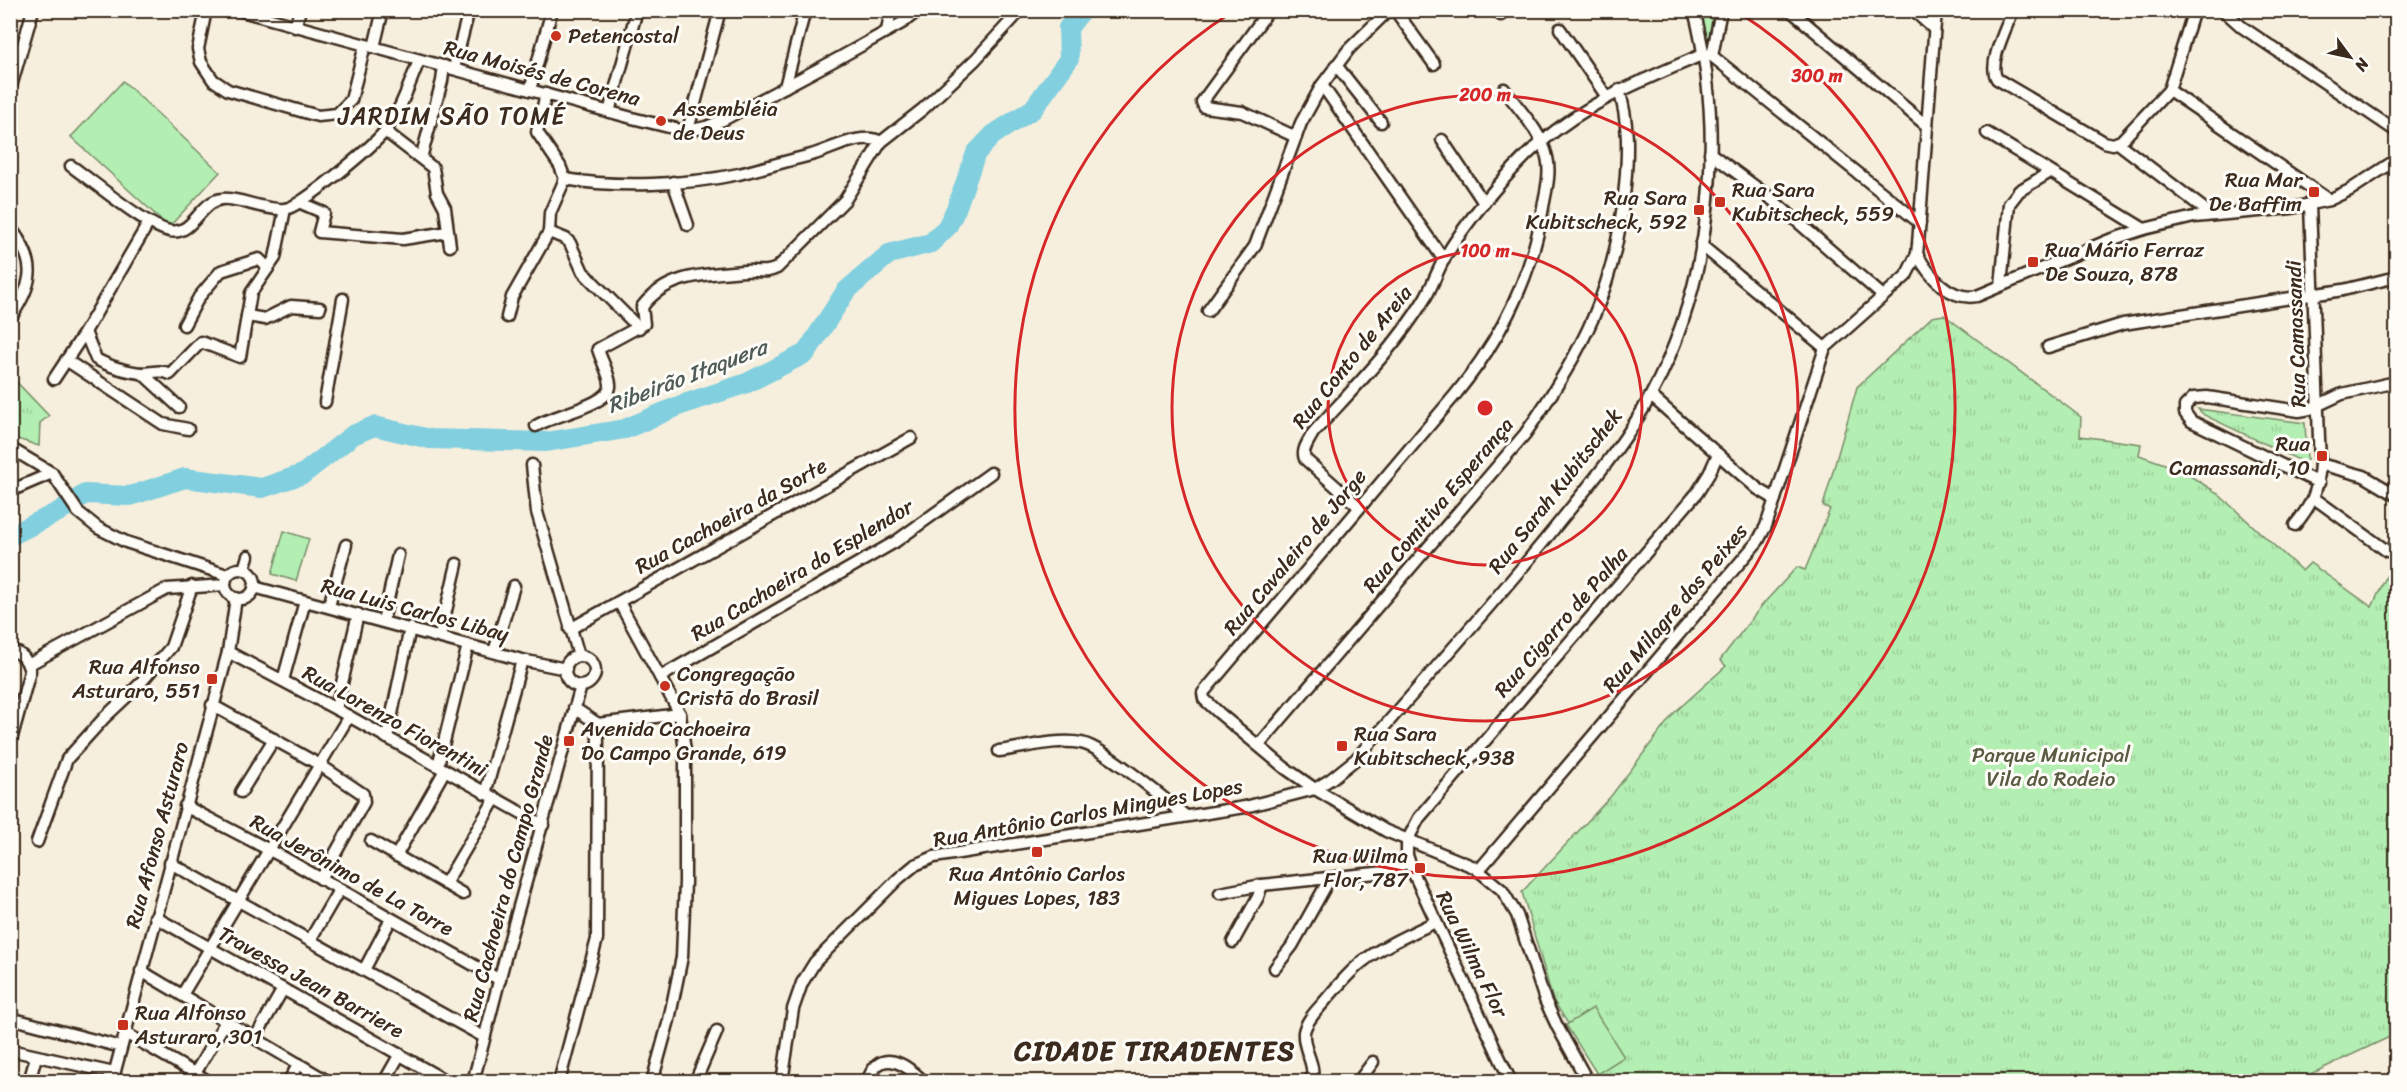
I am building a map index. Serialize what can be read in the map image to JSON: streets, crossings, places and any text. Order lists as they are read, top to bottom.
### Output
{
  "streets": {
    "street": [
      "Rua Moisés de Corena",
      "Rua Camassandi",
      "Rua Conto de Areia",
      "Rua Sarah Kubitschek",
      "Rua Comitiva Esperança",
      "Rua Cachoeira da Sorte",
      "Rua Cavaleiro de Jorge",
      "Rua Cachoeira do Esplendor",
      "Rua Milagre dos Peixes",
      "Rua Luis Carlos Libay",
      "Rua Cigarro de Palha",
      "Rua Lorenzo Fiorentini",
      "Rua Antônio Carlos Mingues Lopes",
      "Rua Afonso Asturaro",
      "Rua Jerônimo de La Torre",
      "Rua Cachoeira do Campo Grande",
      "Rua Wilma Flor",
      "Travessa Jean Barriere"
    ]
  },
  "crossings": [
    ["Rua Conto de Areia", "Rua Sarah Kubitschek"],
    ["Rua Conto de Areia", "Rua Comitiva Esperança"],
    ["Rua Conto de Areia", "Rua Cavaleiro de Jorge"],
    ["Rua Sarah Kubitschek", "Rua Cavaleiro de Jorge"],
    ["Rua Sarah Kubitschek", "Rua Antônio Carlos Mingues Lopes"],
    ["Rua Comitiva Esperança", "Rua Cavaleiro de Jorge"],
    ["Rua Cavaleiro de Jorge", "Rua Milagre dos Peixes"],
    ["Rua Cavaleiro de Jorge", "Rua Cigarro de Palha"],
    ["Rua Cavaleiro de Jorge", "Rua Antônio Carlos Mingues Lopes"],
    ["Rua Cavaleiro de Jorge", "Rua Wilma Flor"],
    ["Rua Luis Carlos Libay", "Rua Afonso Asturaro"],
    ["Rua Luis Carlos Libay", "Rua Cachoeira do Campo Grande"],
    ["Rua Cigarro de Palha", "Rua Wilma Flor"],
    ["Rua Lorenzo Fiorentini", "Rua Afonso Asturaro"],
    ["Rua Lorenzo Fiorentini", "Rua Cachoeira do Campo Grande"],
    ["Rua Afonso Asturaro", "Rua Jerônimo de La Torre"],
    ["Rua Afonso Asturaro", "Travessa Jean Barriere"],
    ["Rua Jerônimo de La Torre", "Rua Cachoeira do Campo Grande"]
  ],
  "districts": ["JARDIM SÃO TOMÉ", "CIDADE TIRADENTES"],
  "water": ["Ribeirão Itaquera"],
  "parks": ["Parque Municipal Vila do Rodeio"],
  "places": {
    "other": ["Petencostal", "Assembléia de Deus", "Congregação Cristã do Brasil"],
    "transit": [
      "Rua Mar De Baffim",
      "Rua Sara Kubitscheck, 559",
      "Rua Sara Kubitscheck, 592",
      "Rua Mário Ferraz De Souza, 878",
      "Rua Camassandi, 10",
      "Rua Alfonso Asturaro, 551",
      "Avenida Cachoeira Do Campo Grande, 619",
      "Rua Sara Kubitscheck, 938",
      "Rua Antônio Carlos Migues Lopes, 183",
      "Rua Wilma Flor, 787",
      "Rua Alfonso Asturaro, 301"
    ]
  },
  "north": "bottom right",
  "rings": ["300 m", "200 m", "100 m"]
}
